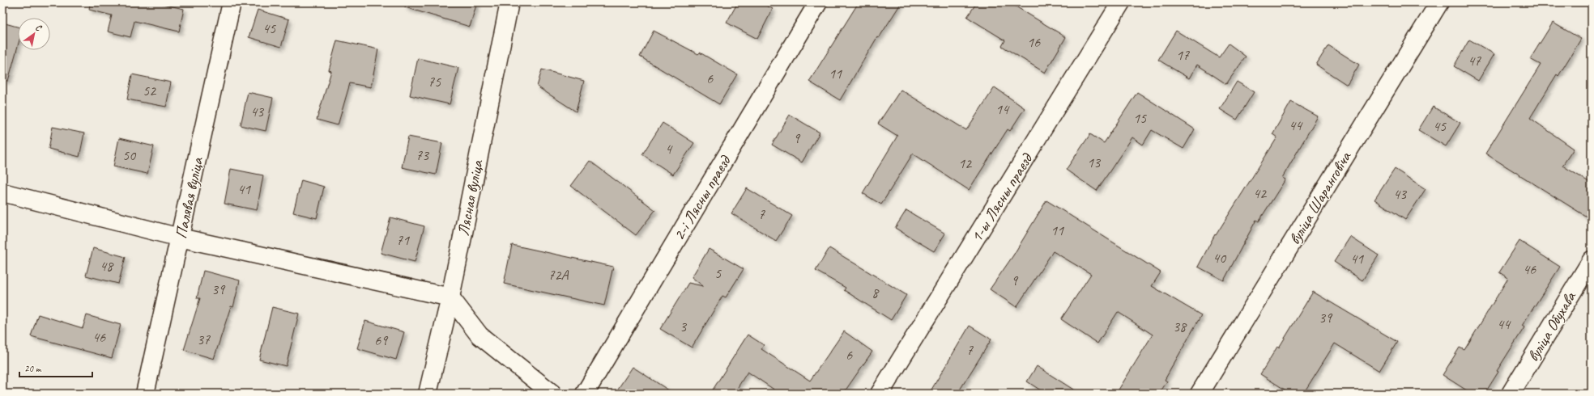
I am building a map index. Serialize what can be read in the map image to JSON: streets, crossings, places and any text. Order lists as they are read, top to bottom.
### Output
{
  "streets": {
    "street": [
      "Палявая вуліца",
      "Лясная вуліца",
      "2-і Лясны праезд",
      "1-ы Лясны праезд",
      "вуліца Шаранговіча",
      "вуліца Обухава"
    ]
  },
  "house_numbers": [
    "45",
    "16",
    "17",
    "47",
    "11",
    "6",
    "75",
    "52",
    "14",
    "43",
    "15",
    "44",
    "45",
    "9",
    "4",
    "50",
    "73",
    "13",
    "12",
    "41",
    "42",
    "43",
    "7",
    "11",
    "71",
    "40",
    "41",
    "48",
    "46",
    "5",
    "72А",
    "9",
    "39",
    "8",
    "39",
    "44",
    "3",
    "38",
    "46",
    "37",
    "69",
    "7",
    "6"
  ],
  "scale_bar": "20 m",
  "north": "top right"
}
